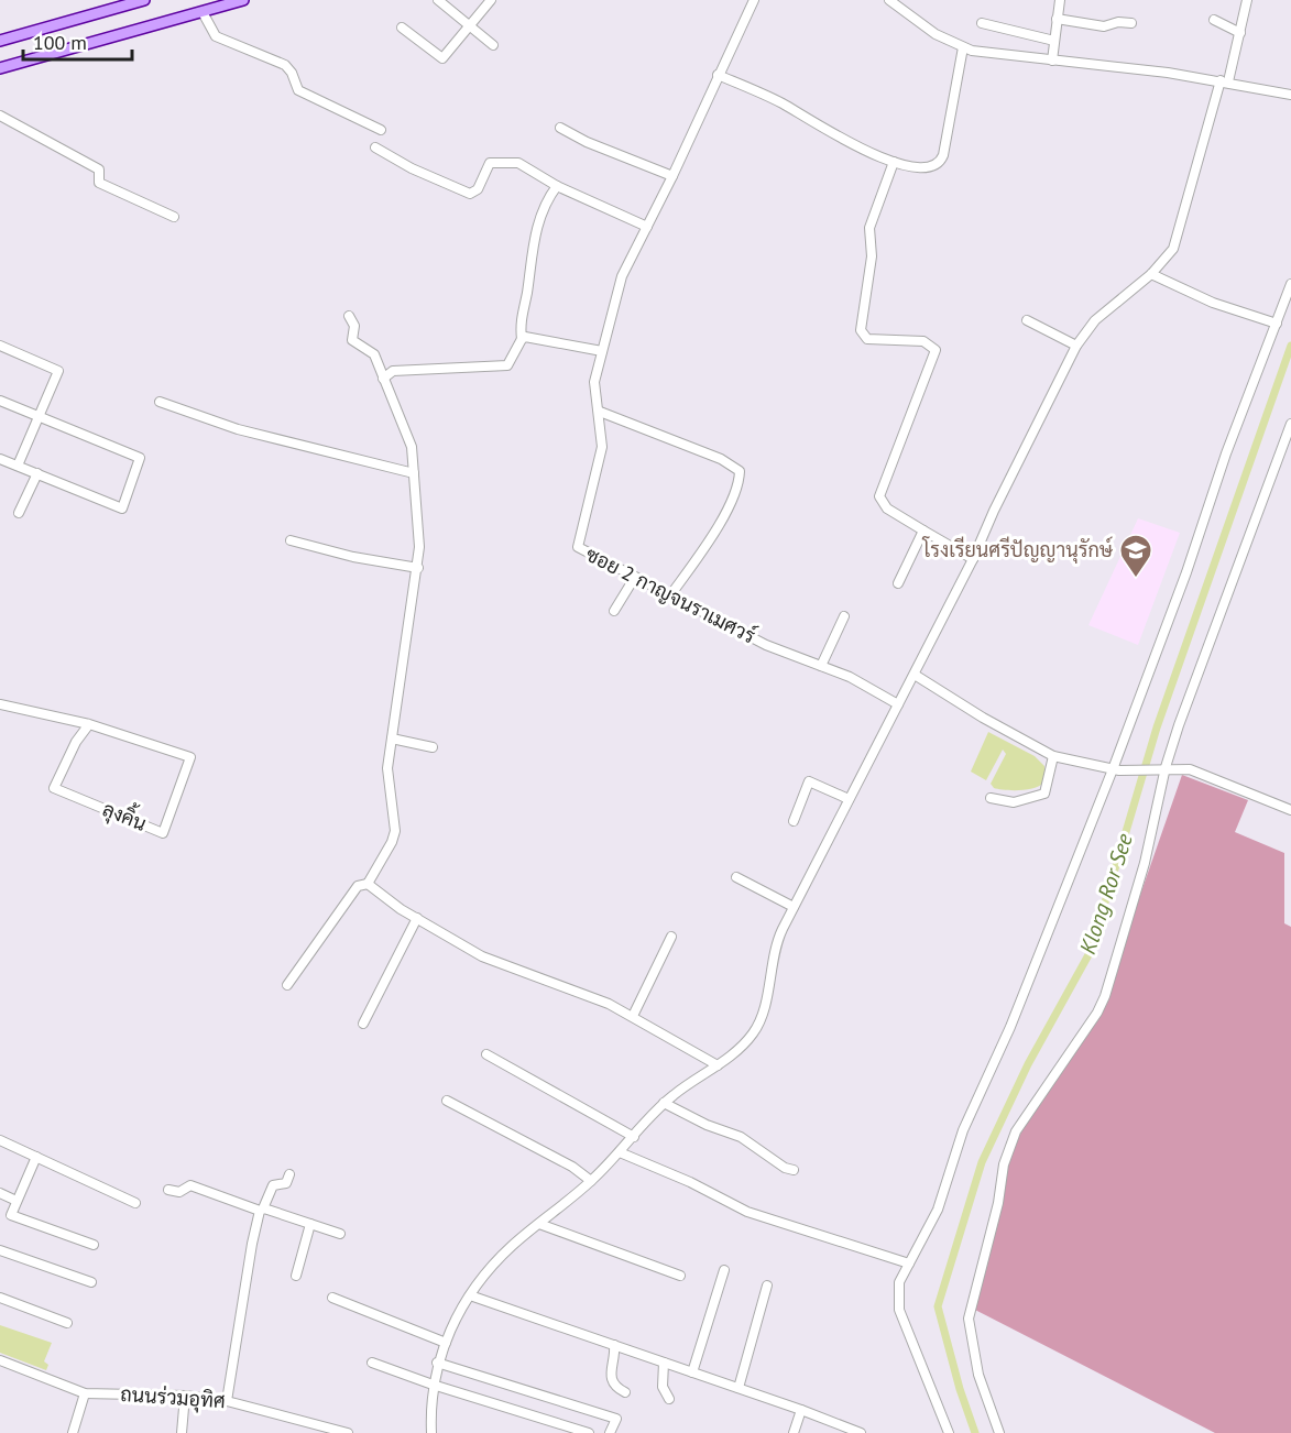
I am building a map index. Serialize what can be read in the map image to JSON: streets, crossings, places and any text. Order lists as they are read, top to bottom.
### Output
{
  "streets": {
    "street": ["ซอย 2 กาญจนราเมศวร์", "ลุงคิ้น", "ถนนร่วมอุทิศ"]
  },
  "water": ["Klong Ror See"],
  "places": {
    "school or university": ["โรงเรียนศรีปัญญานุรักษ์"]
  },
  "scale_bar": "100 m"
}
